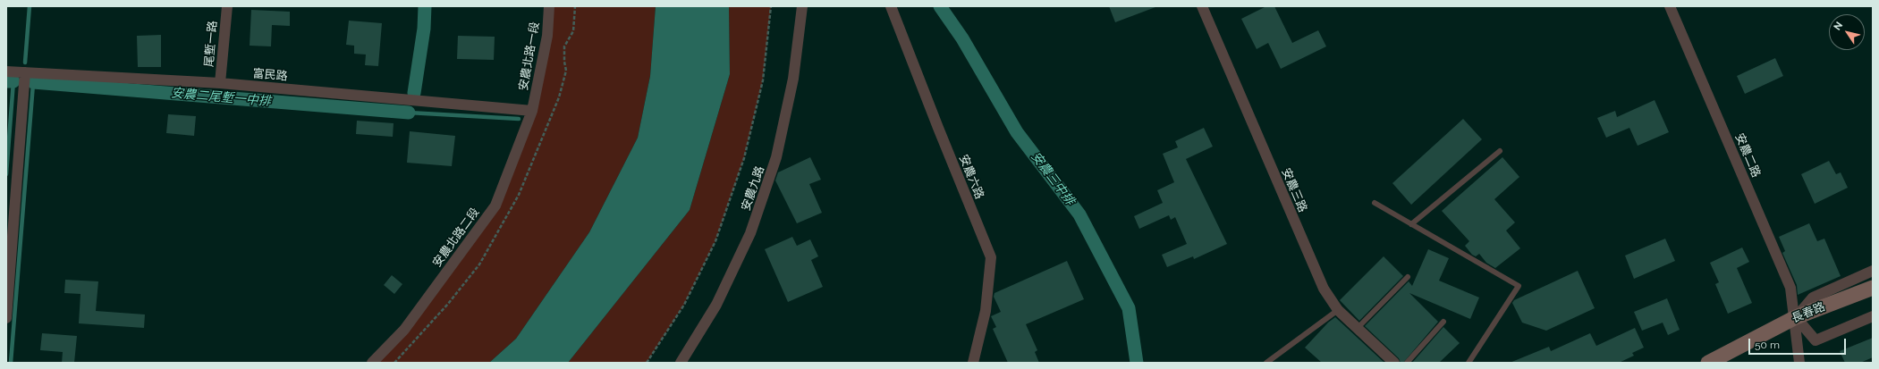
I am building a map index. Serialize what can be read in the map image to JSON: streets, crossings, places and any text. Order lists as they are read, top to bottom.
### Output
{
  "streets": {
    "street": [
      "尾塹一路",
      "安農北路一段",
      "富民路",
      "安農二路",
      "安農六路",
      "安農九路",
      "安農三路",
      "安農北路二段",
      "長春路"
    ]
  },
  "crossings": [
    ["尾塹一路", "富民路"],
    ["安農北路一段", "富民路"],
    ["安農北路一段", "安農北路二段"],
    ["富民路", "安農北路二段"],
    ["安農二路", "長春路"]
  ],
  "water": ["安農二尾塹一中排", "安農三中排"],
  "scale_bar": "50 m",
  "north": "top left"
}
